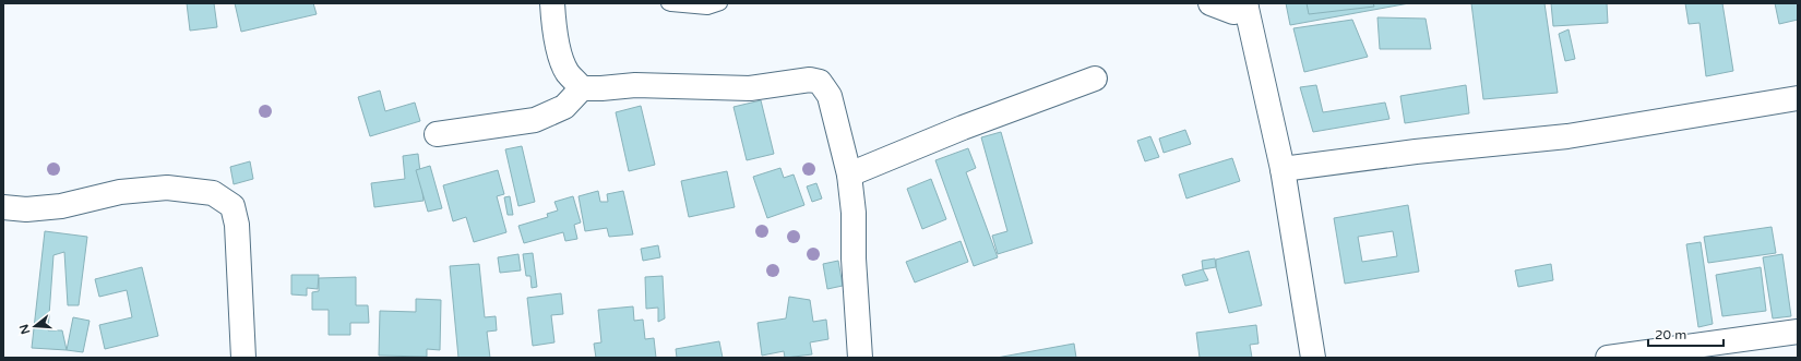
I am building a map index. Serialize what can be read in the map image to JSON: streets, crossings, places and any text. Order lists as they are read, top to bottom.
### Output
{
  "scale_bar": "20 m",
  "north": "left"
}
